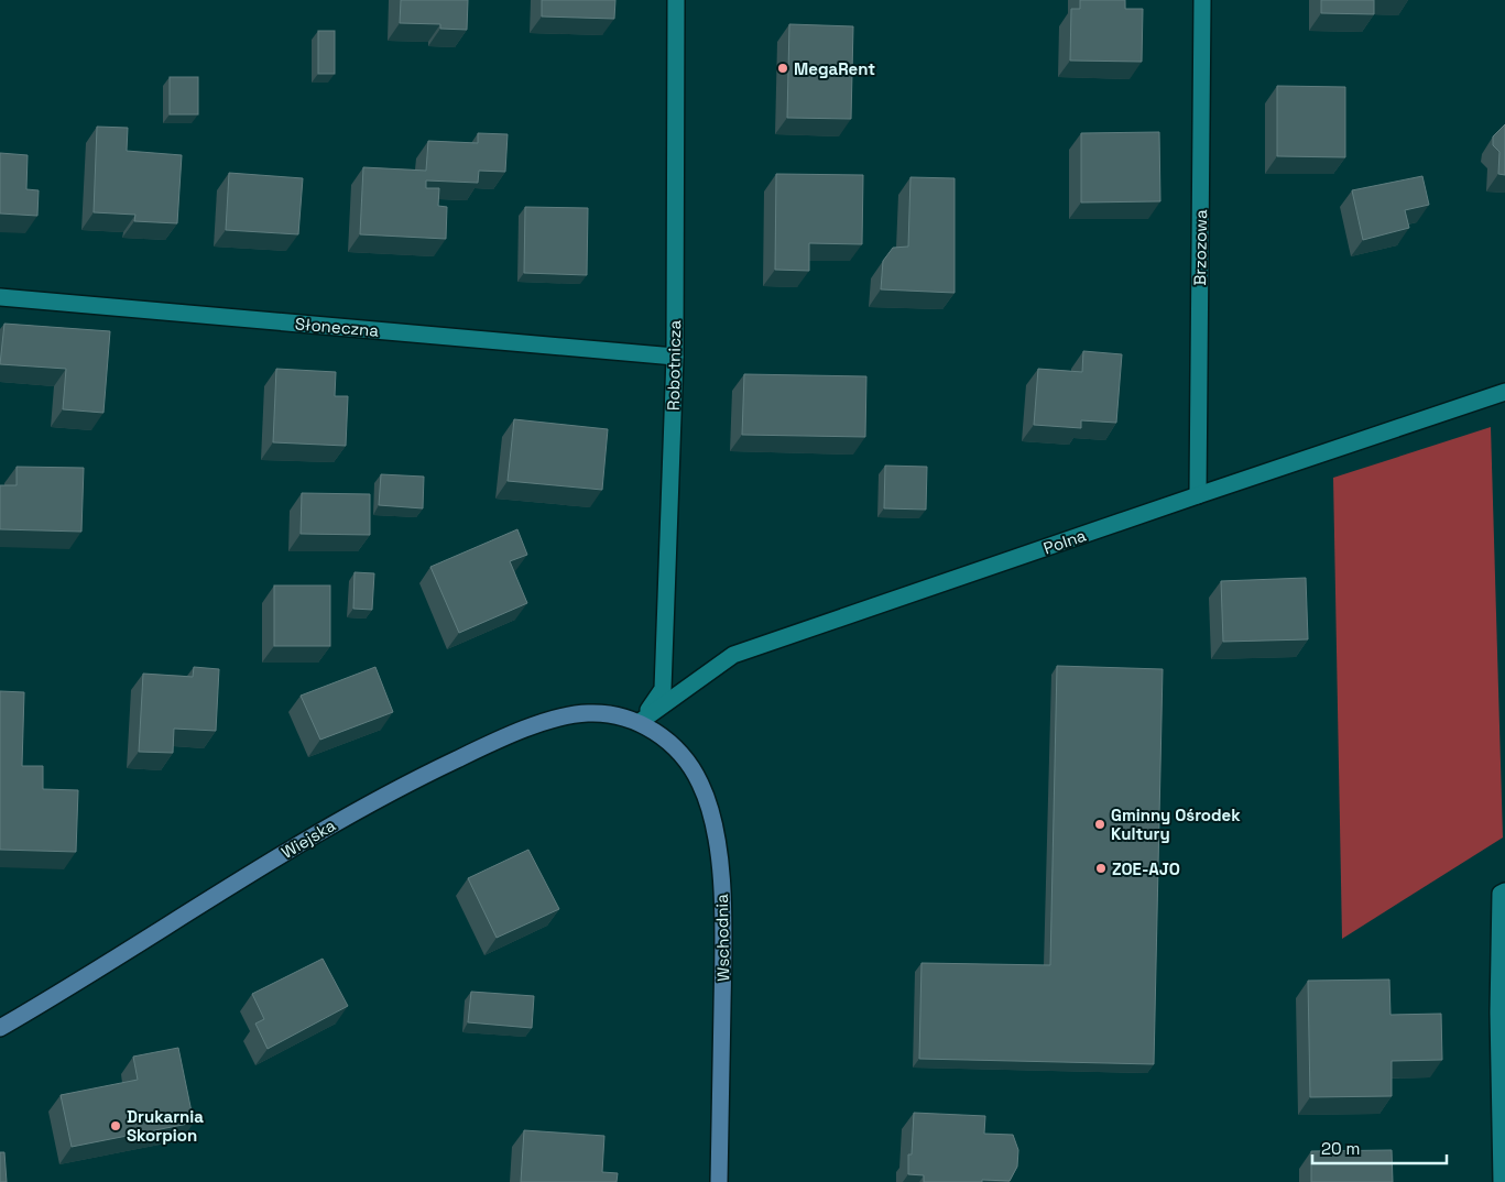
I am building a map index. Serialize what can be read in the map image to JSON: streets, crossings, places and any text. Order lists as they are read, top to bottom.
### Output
{
  "streets": {
    "street": [
      "Brzozowa",
      "Słoneczna",
      "Robotnicza",
      "Polna",
      "Wiejska",
      "Wschodnia"
    ]
  },
  "crossings": [
    ["Brzozowa", "Polna"],
    ["Słoneczna", "Robotnicza"],
    ["Robotnicza", "Polna"],
    ["Robotnicza", "Wiejska"],
    ["Robotnicza", "Wschodnia"],
    ["Polna", "Wiejska"],
    ["Polna", "Wschodnia"],
    ["Wiejska", "Wschodnia"]
  ],
  "places": [
    "MegaRent",
    "Gminny Ośrodek Kultury",
    "ZOE-AJO",
    "Drukarnia Skorpion"
  ],
  "scale_bar": "20 m"
}
